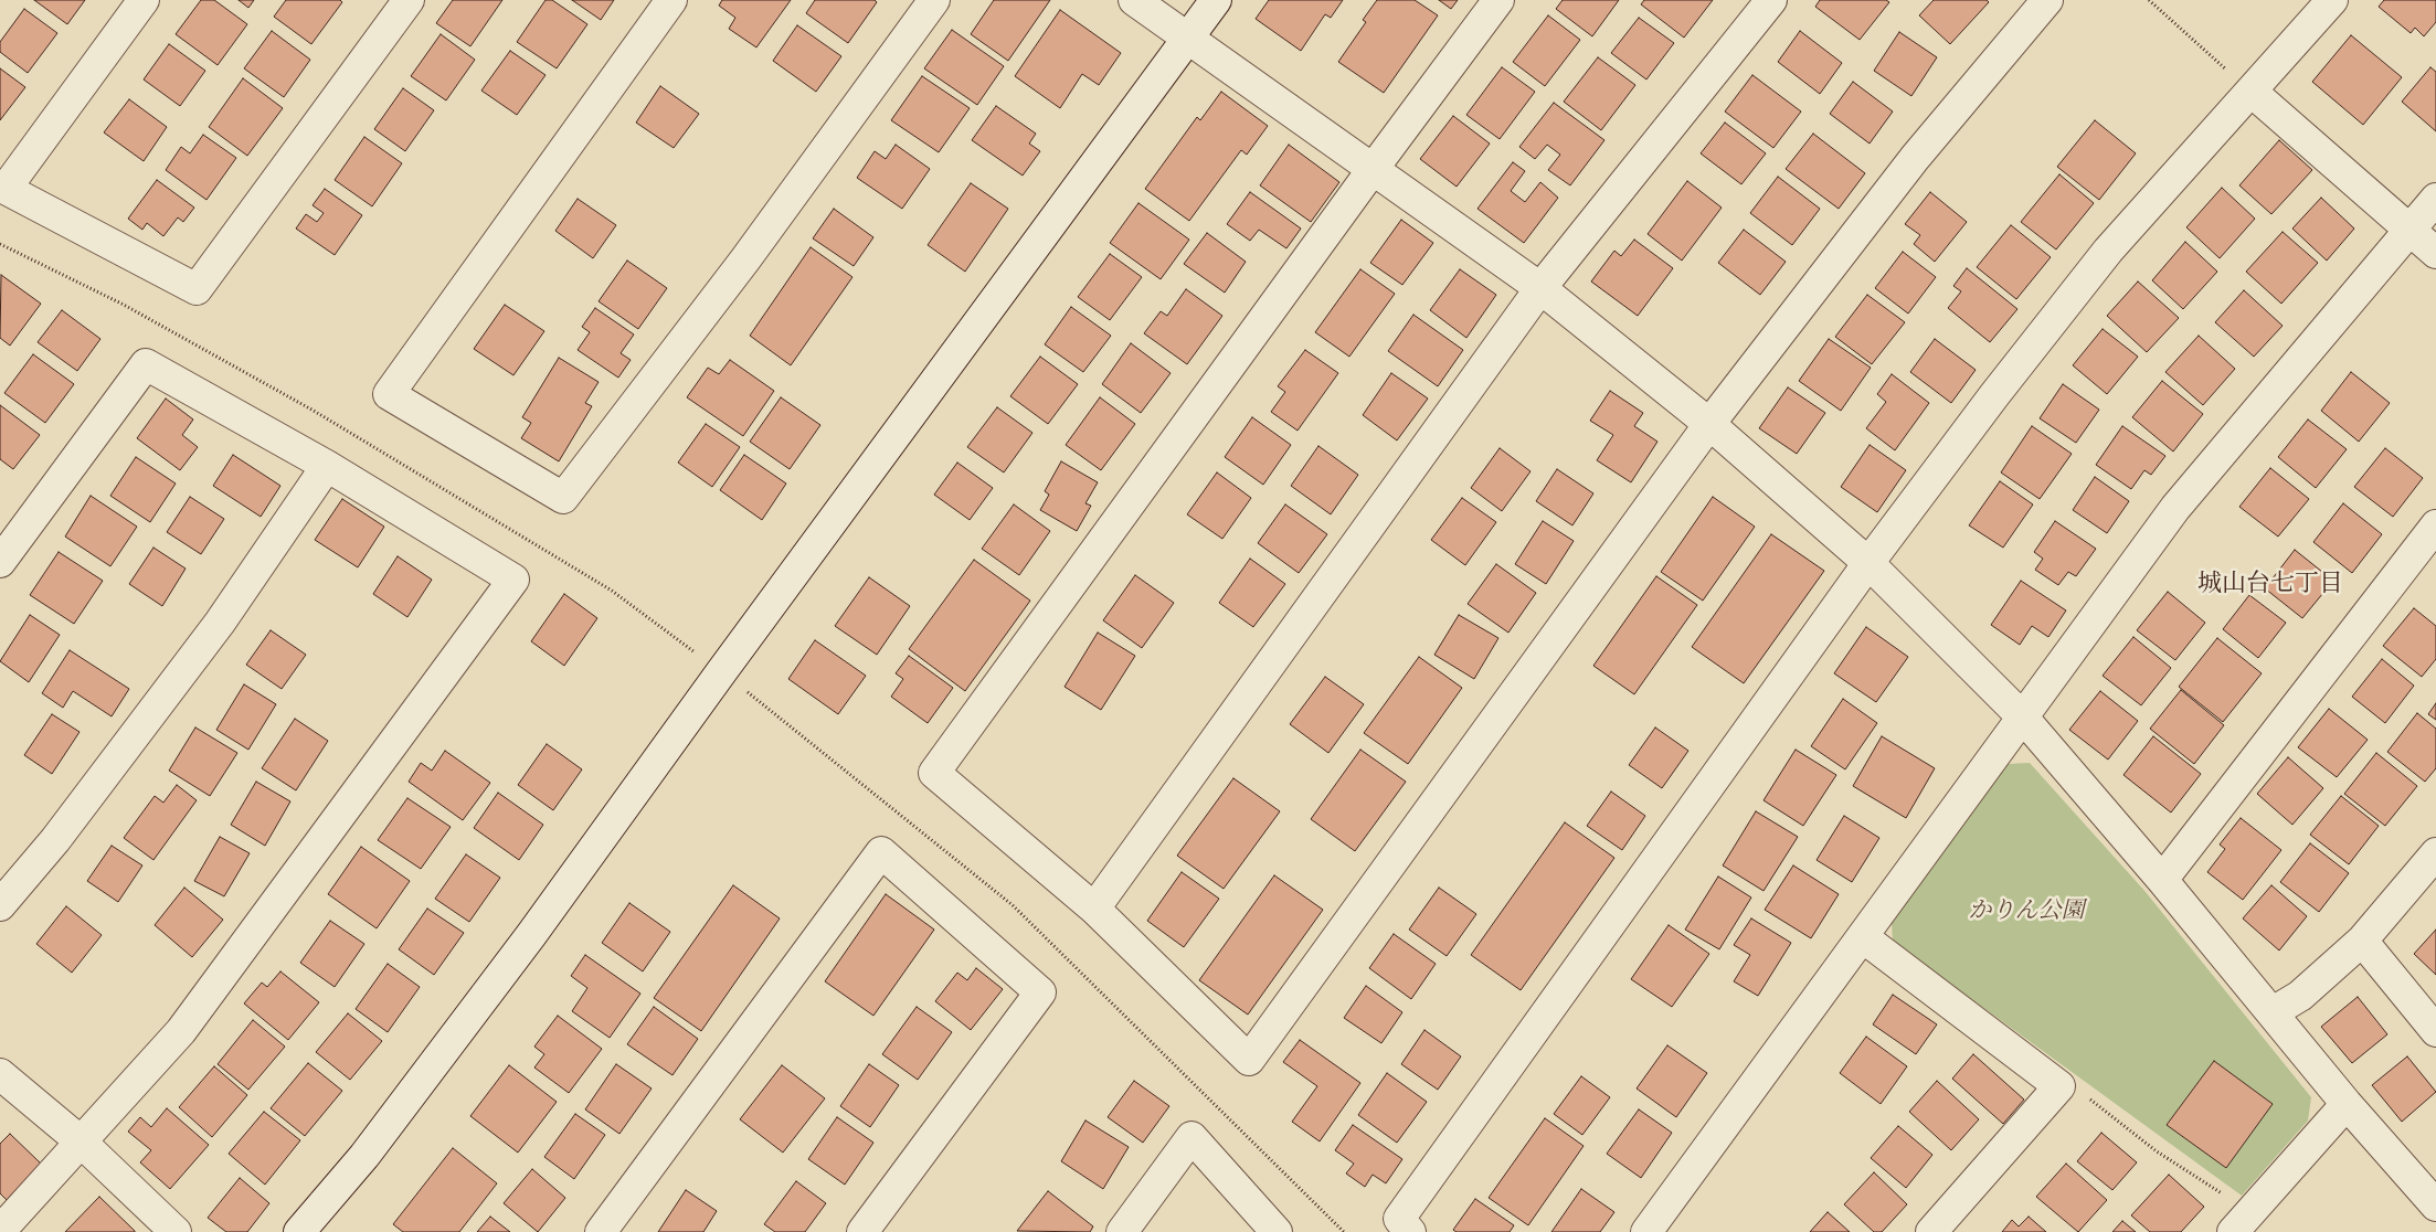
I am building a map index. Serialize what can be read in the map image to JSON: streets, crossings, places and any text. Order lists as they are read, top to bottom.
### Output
{
  "districts": ["城山台七丁目"],
  "parks": ["かりん公園"]
}
